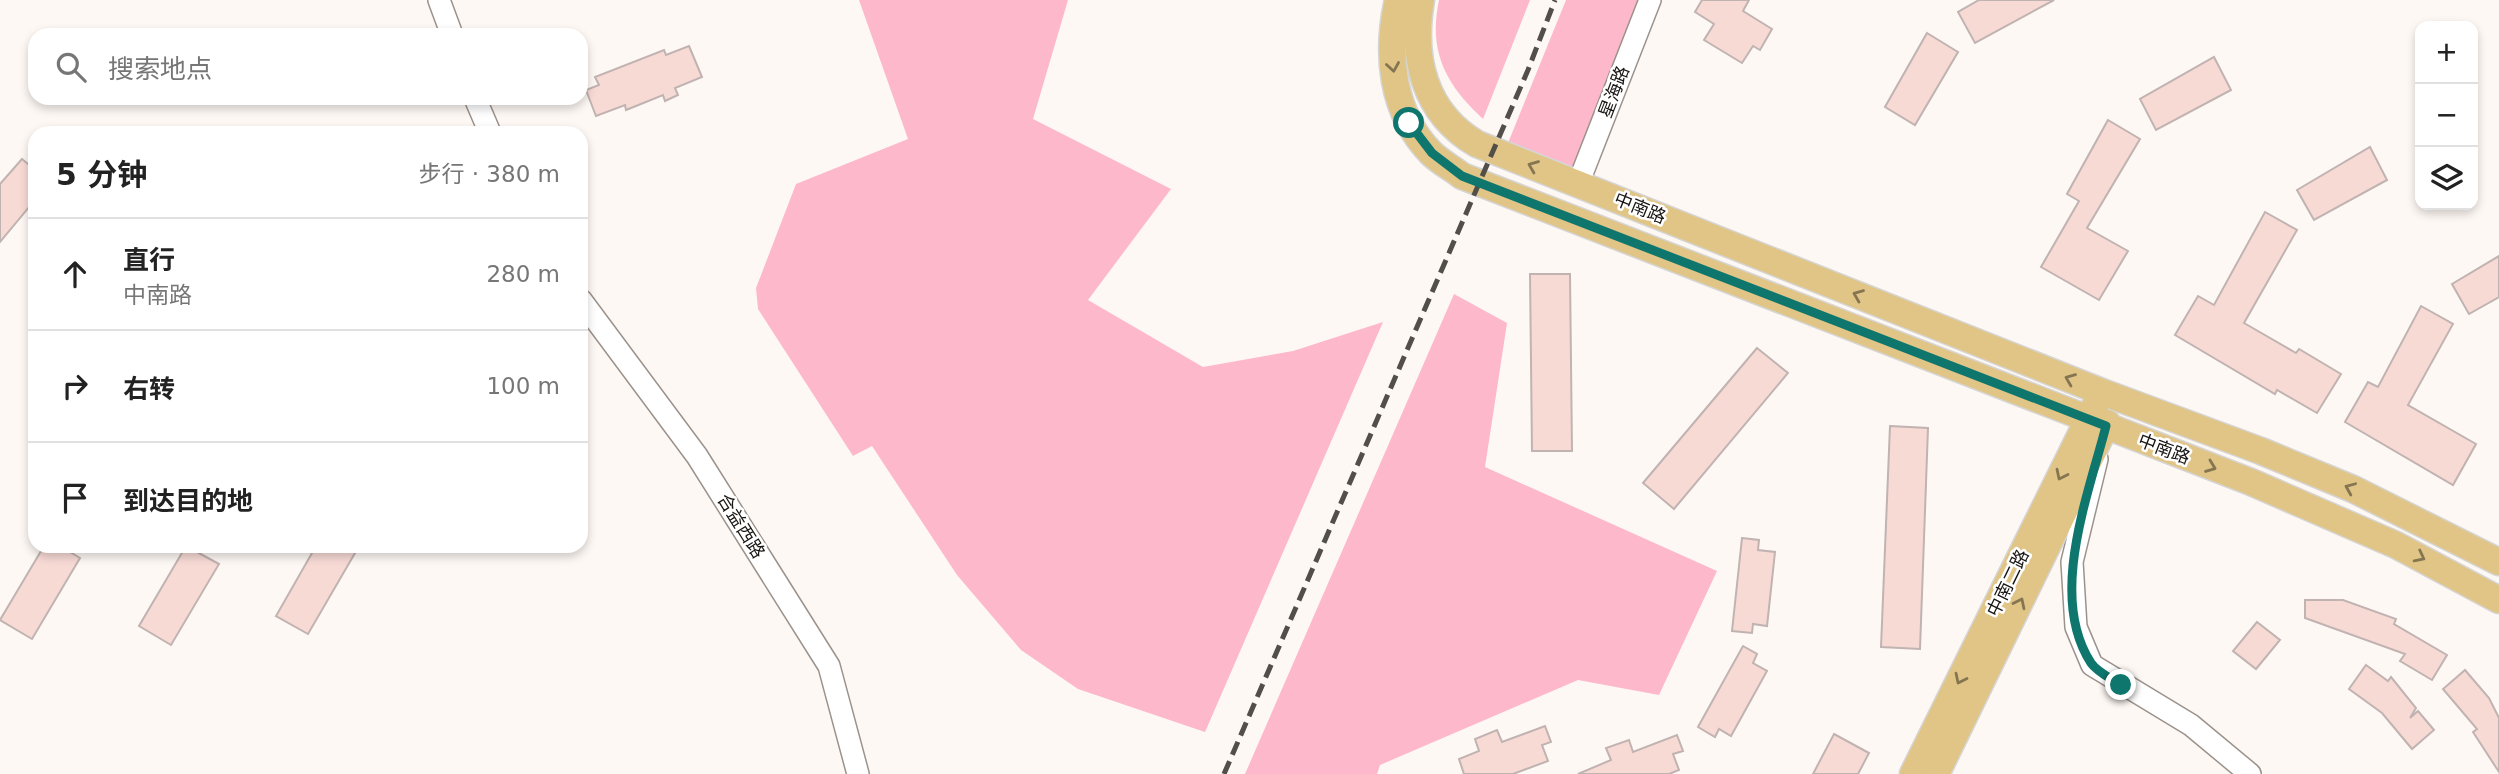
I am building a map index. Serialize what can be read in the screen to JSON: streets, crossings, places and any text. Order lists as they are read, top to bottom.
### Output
{
  "streets": {
    "main road": ["中南路", "中南二路"],
    "street": ["星海路", "合益西路"]
  },
  "crossings": [
    ["星海路", "中南路"],
    ["中南路", "中南二路"]
  ],
  "page": {
    "map_buttons": ["+", "−"],
    "search": "搜索地点",
    "heading": ["5 分钟", "步行 · 380 m"],
    "list": [
      ["直行", "中南路", "280 m"],
      ["右转", "100 m"],
      "到达目的地"
    ]
  }
}
